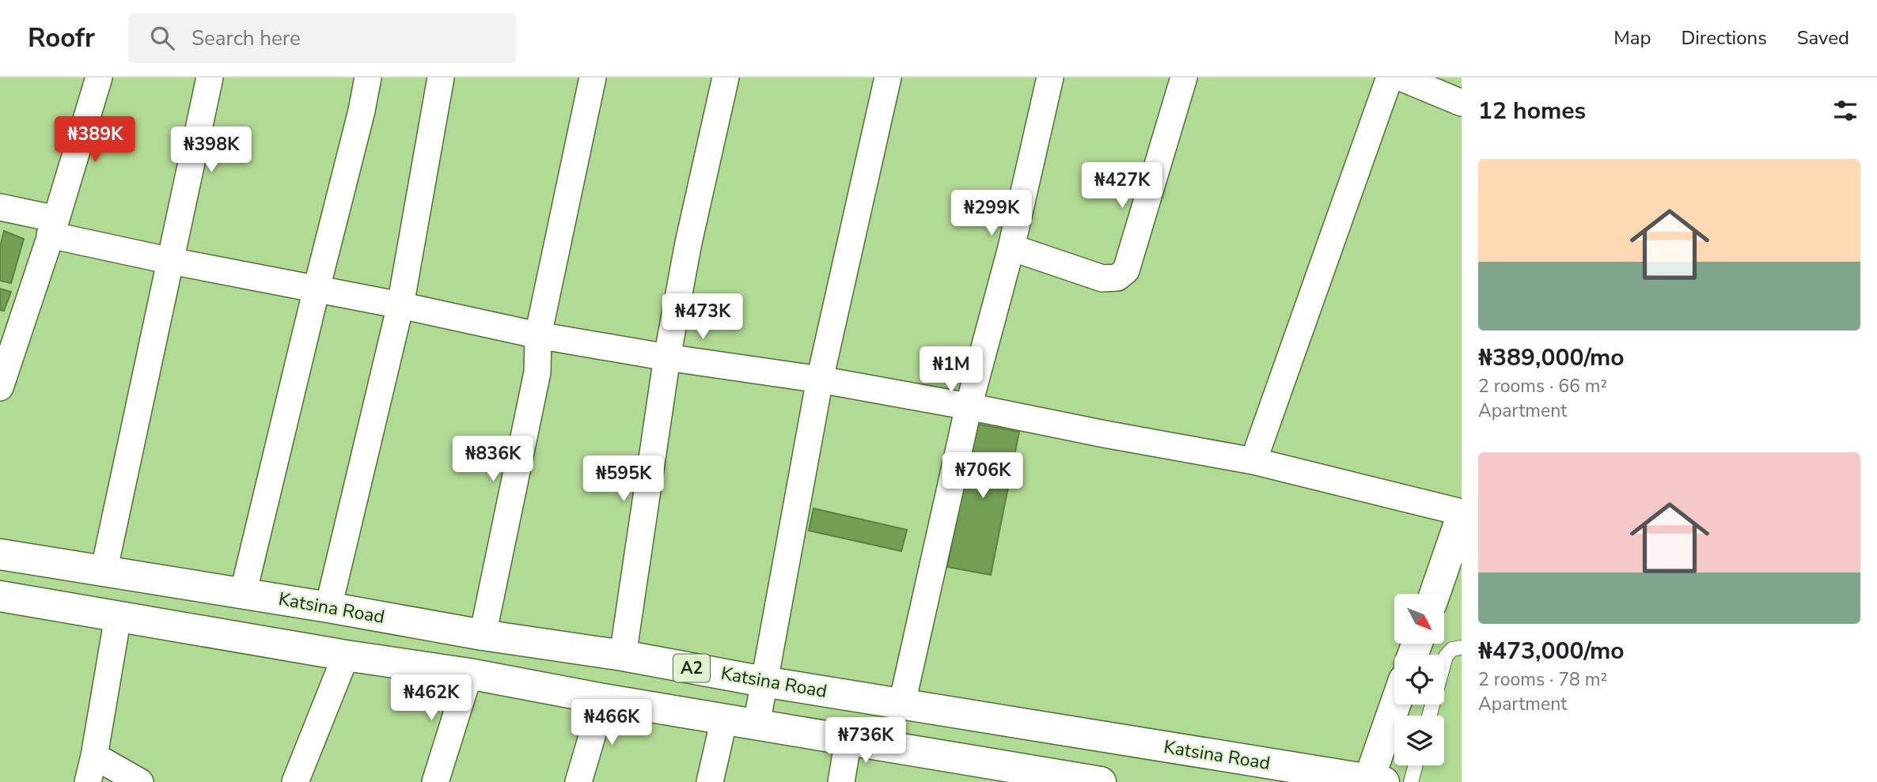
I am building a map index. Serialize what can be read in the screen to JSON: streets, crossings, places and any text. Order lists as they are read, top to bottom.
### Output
{
  "streets": {
    "main road": ["Katsina Road", "A2"]
  },
  "north": "bottom right",
  "page": {
    "header": "Roofr",
    "search": "Search here",
    "nav": ["Map", "Directions", "Saved"],
    "heading": "12 homes",
    "price": [
      "₦389K",
      "₦398K",
      "₦427K",
      "₦299K",
      "₦473K",
      "₦1M",
      "₦836K",
      "₦706K",
      "₦595K",
      "₦462K",
      "₦466K",
      "₦736K"
    ],
    "list": [
      {
        "name": "₦389,000/mo",
        "note": "2 rooms · 66 m² · Apartment"
      },
      {
        "name": "₦473,000/mo",
        "note": "2 rooms · 78 m² · Apartment"
      }
    ]
  }
}
